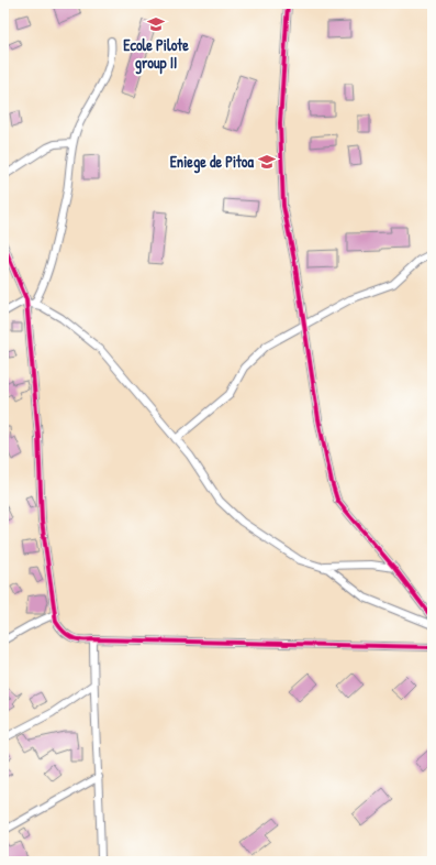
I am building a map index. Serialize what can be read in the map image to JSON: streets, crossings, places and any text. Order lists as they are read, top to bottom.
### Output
{
  "places": {
    "school or university": ["Ecole Pilote group II", "Eniege de Pitoa"]
  }
}
